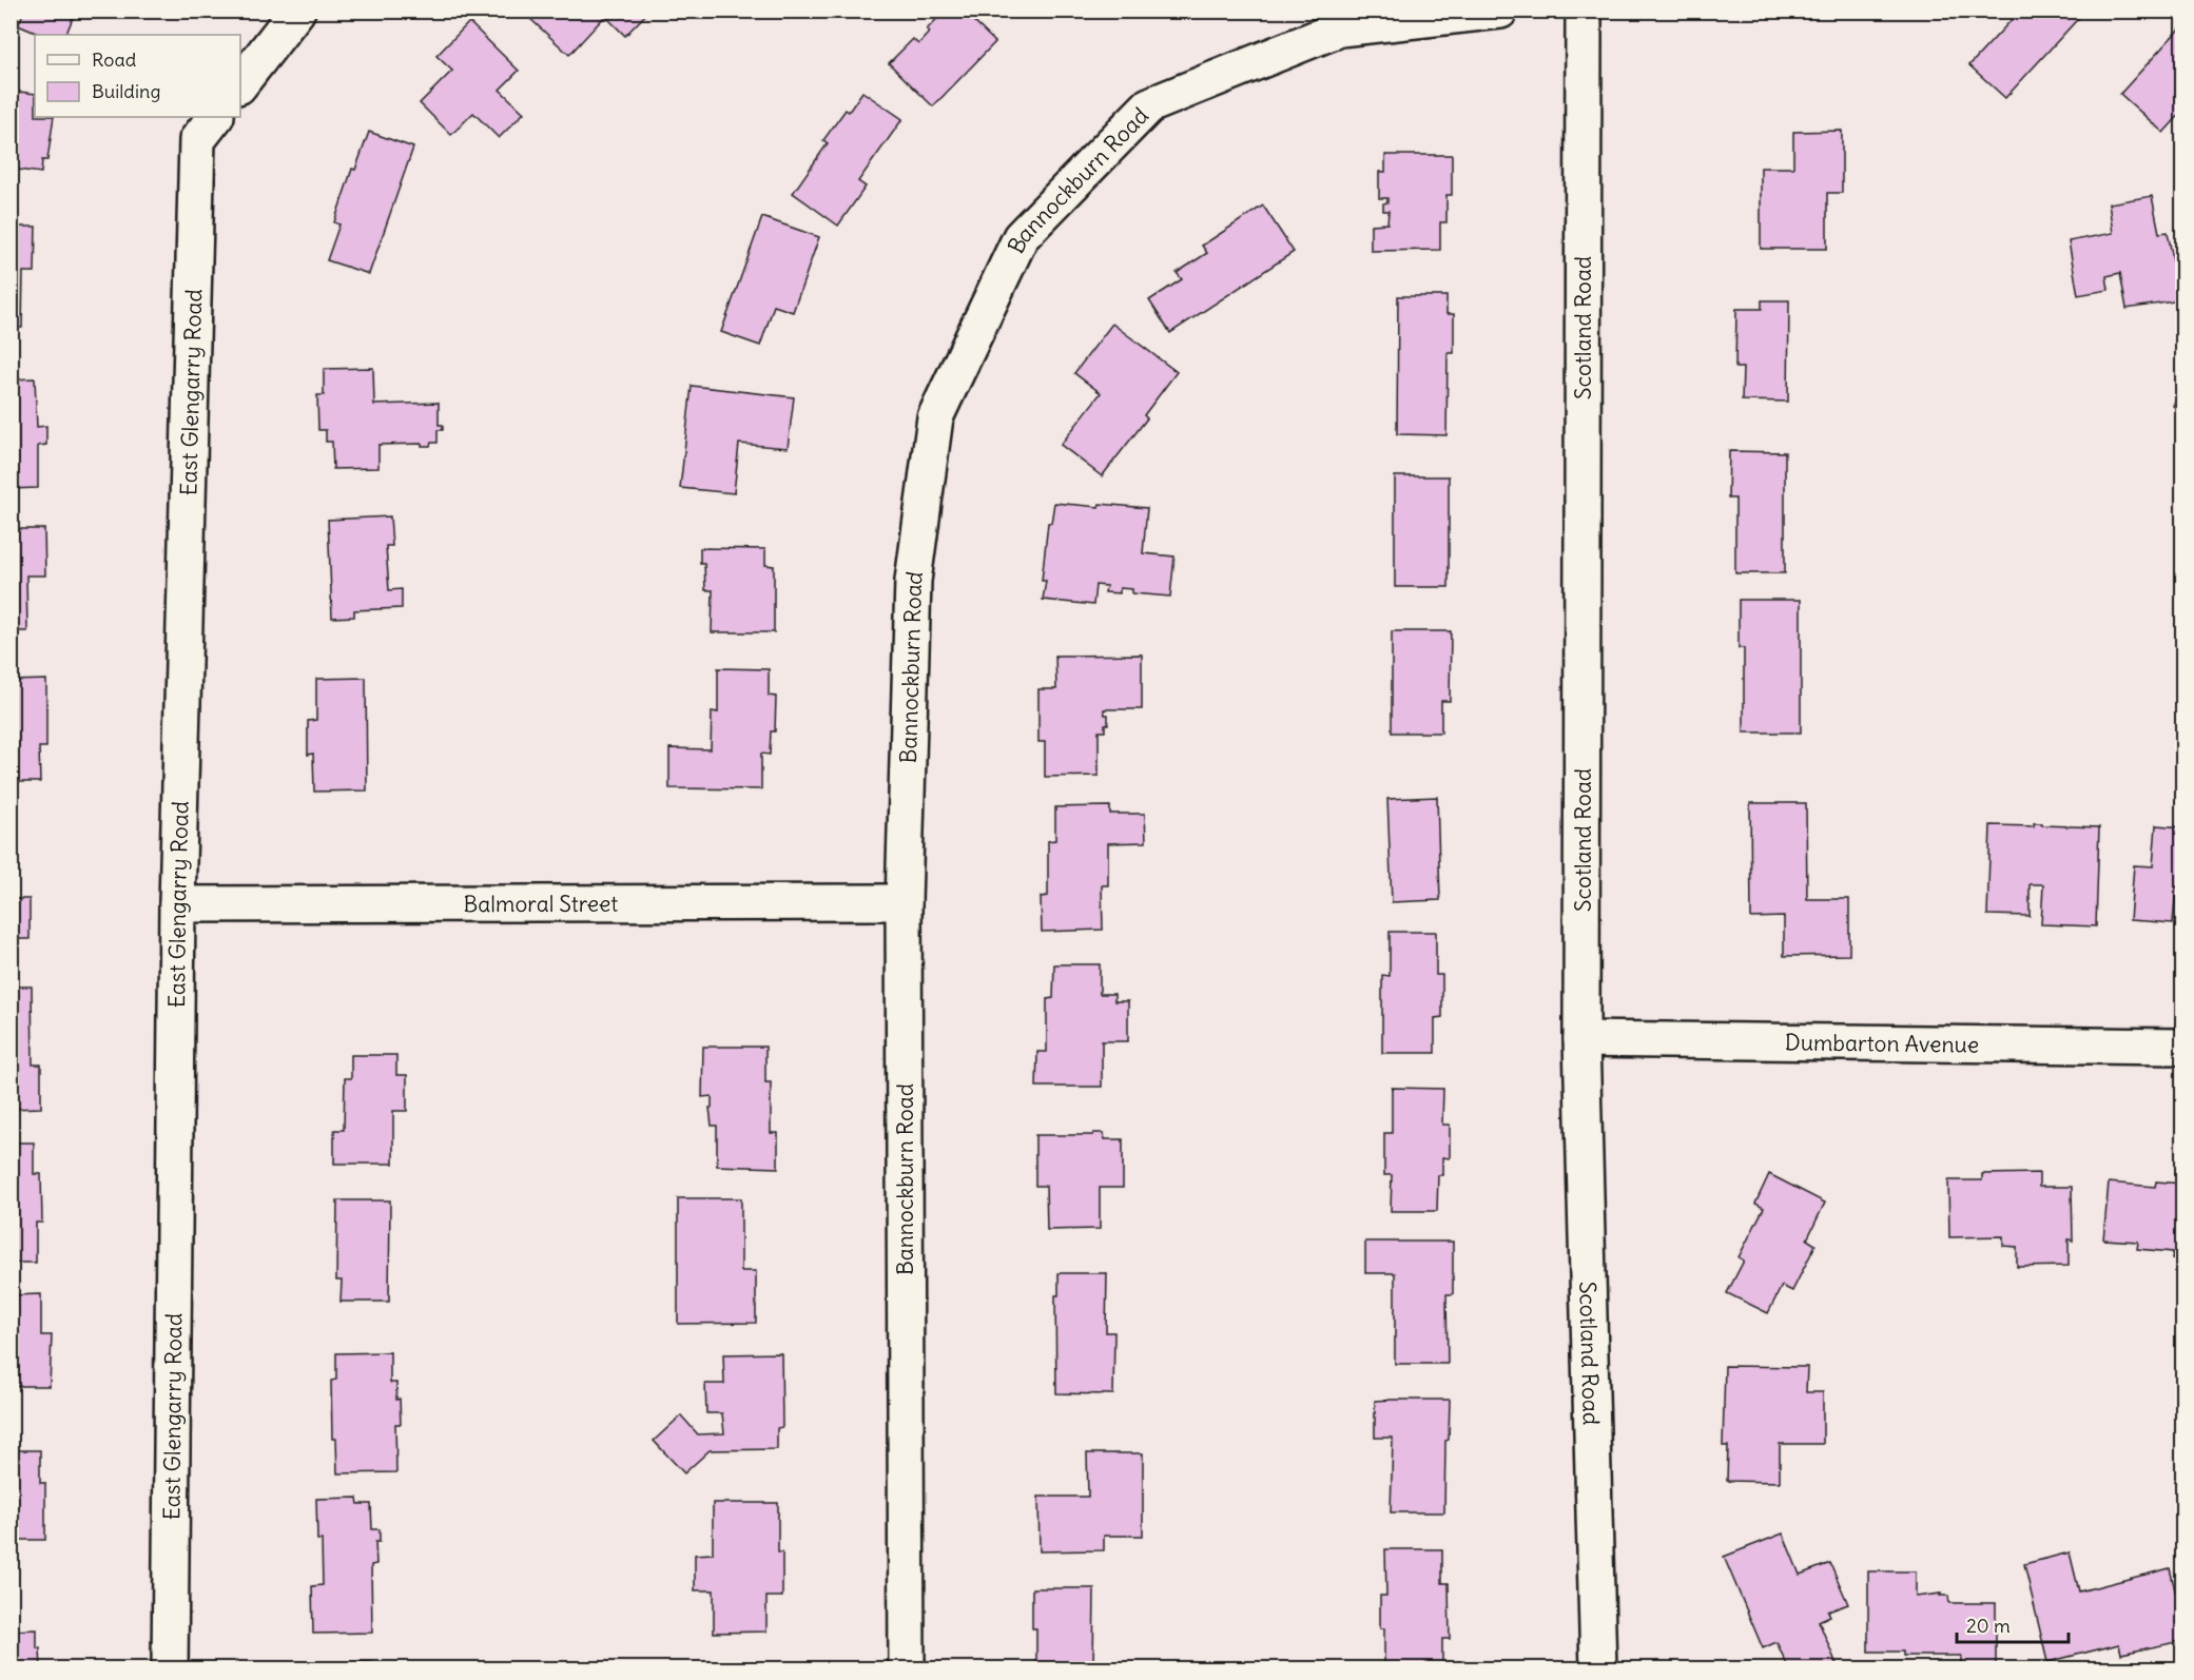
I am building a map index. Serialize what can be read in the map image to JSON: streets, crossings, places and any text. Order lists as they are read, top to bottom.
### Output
{
  "streets": {
    "street": [
      "Bannockburn Road",
      "Scotland Road",
      "East Glengarry Road",
      "Balmoral Street",
      "Dumbarton Avenue"
    ]
  },
  "crossings": [
    ["Bannockburn Road", "Balmoral Street"],
    ["Scotland Road", "Dumbarton Avenue"],
    ["East Glengarry Road", "Balmoral Street"]
  ],
  "legend": ["Road", "Building"],
  "scale_bar": "20 m"
}
